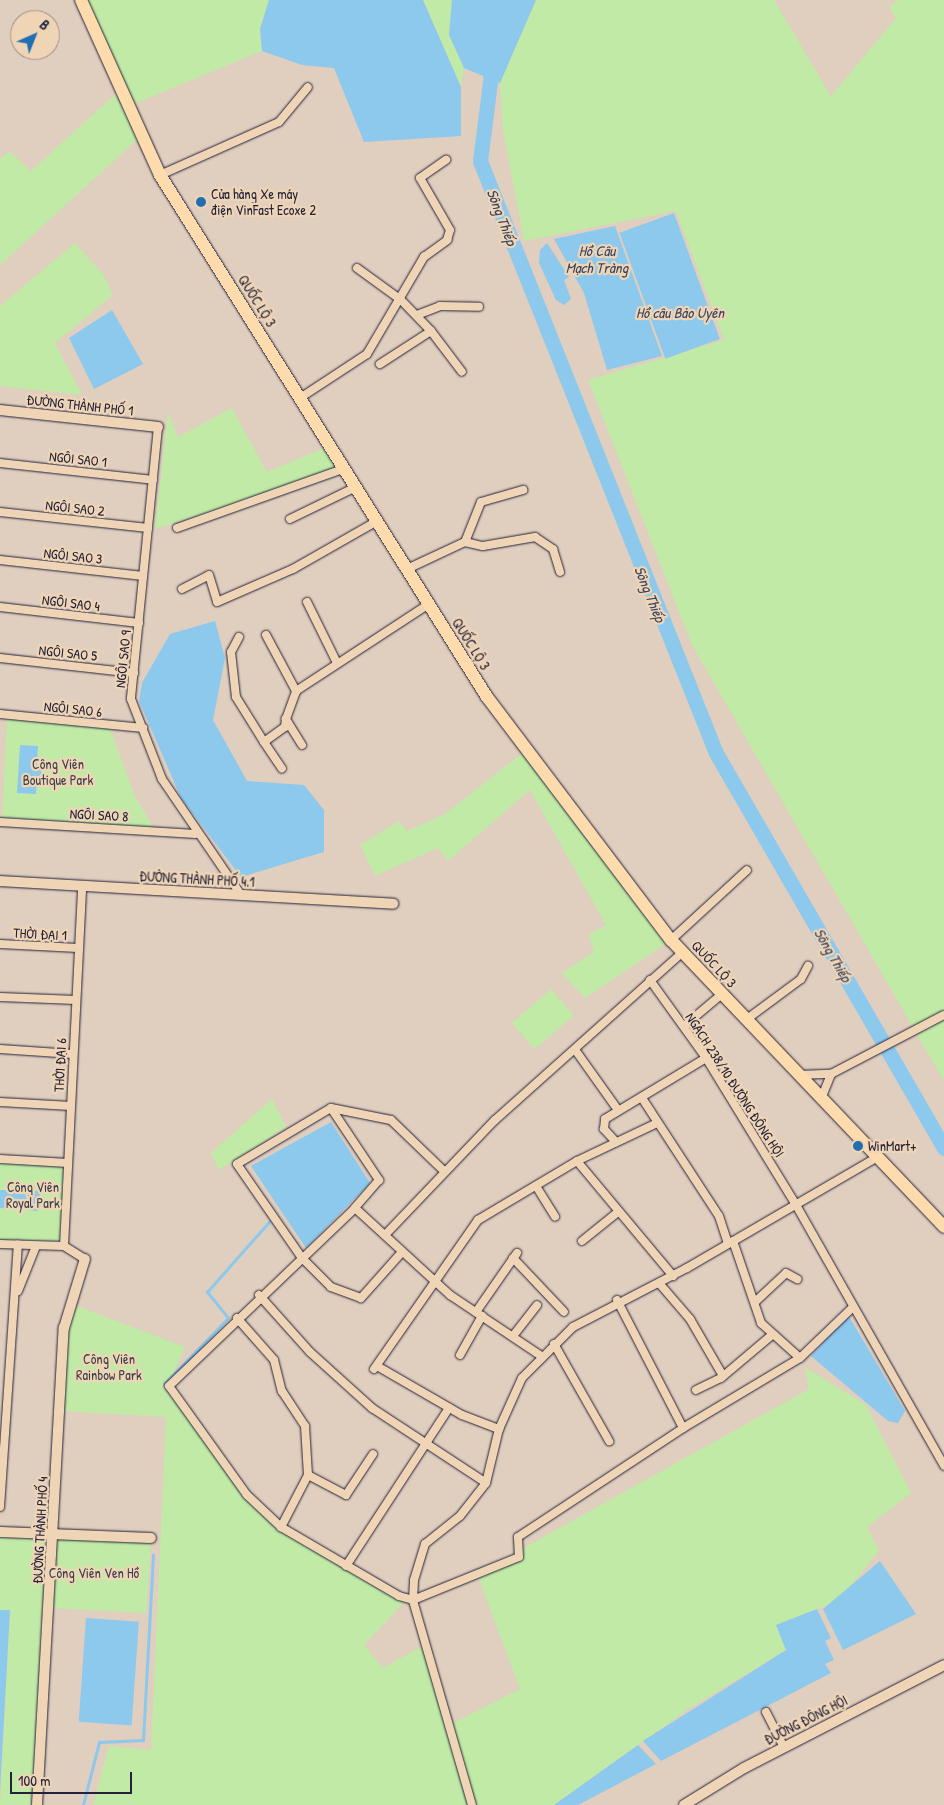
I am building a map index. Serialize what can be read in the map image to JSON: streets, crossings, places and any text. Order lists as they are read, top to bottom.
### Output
{
  "streets": {
    "highway": ["QUỐC LỘ 3"],
    "street": [
      "ĐƯỜNG THÀNH PHỐ 1",
      "NGÔI SAO 1",
      "NGÔI SAO 2",
      "NGÔI SAO 3",
      "NGÔI SAO 4",
      "NGÔI SAO 5",
      "NGÔI SAO 9",
      "NGÔI SAO 6",
      "NGÔI SAO 8",
      "ĐƯỜNG THÀNH PHỐ 4.1",
      "THỜI ĐẠI 1",
      "THỜI ĐẠI 6",
      "NGÁCH 238/10 ĐƯỜNG ĐÔNG HỘI",
      "ĐƯỜNG THÀNH PHỐ 4",
      "ĐƯỜNG ĐÔNG HỘI"
    ]
  },
  "crossings": [
    ["ĐƯỜNG THÀNH PHỐ 1", "NGÔI SAO 9"],
    ["NGÔI SAO 1", "NGÔI SAO 9"],
    ["NGÔI SAO 2", "NGÔI SAO 9"],
    ["NGÔI SAO 3", "NGÔI SAO 9"],
    ["NGÔI SAO 4", "NGÔI SAO 9"],
    ["NGÔI SAO 5", "NGÔI SAO 9"],
    ["NGÔI SAO 9", "NGÔI SAO 6"],
    ["NGÔI SAO 9", "NGÔI SAO 8"],
    ["NGÔI SAO 9", "ĐƯỜNG THÀNH PHỐ 4.1"],
    ["ĐƯỜNG THÀNH PHỐ 4.1", "THỜI ĐẠI 6"],
    ["THỜI ĐẠI 1", "THỜI ĐẠI 6"]
  ],
  "water": ["Sông Thiếp", "Hồ Câu Mạch Tràng", "Hồ câu Bảo Uyên"],
  "parks": [
    "Công Viên Boutique Park",
    "Công Viên Royal Park",
    "Công Viên Rainbow Park",
    "Công Viên Ven Hồ"
  ],
  "places": ["Cửa hàng Xe máy điện VinFast Ecoxe 2", "WinMart+"],
  "scale_bar": "100 m",
  "north": "top right"
}
